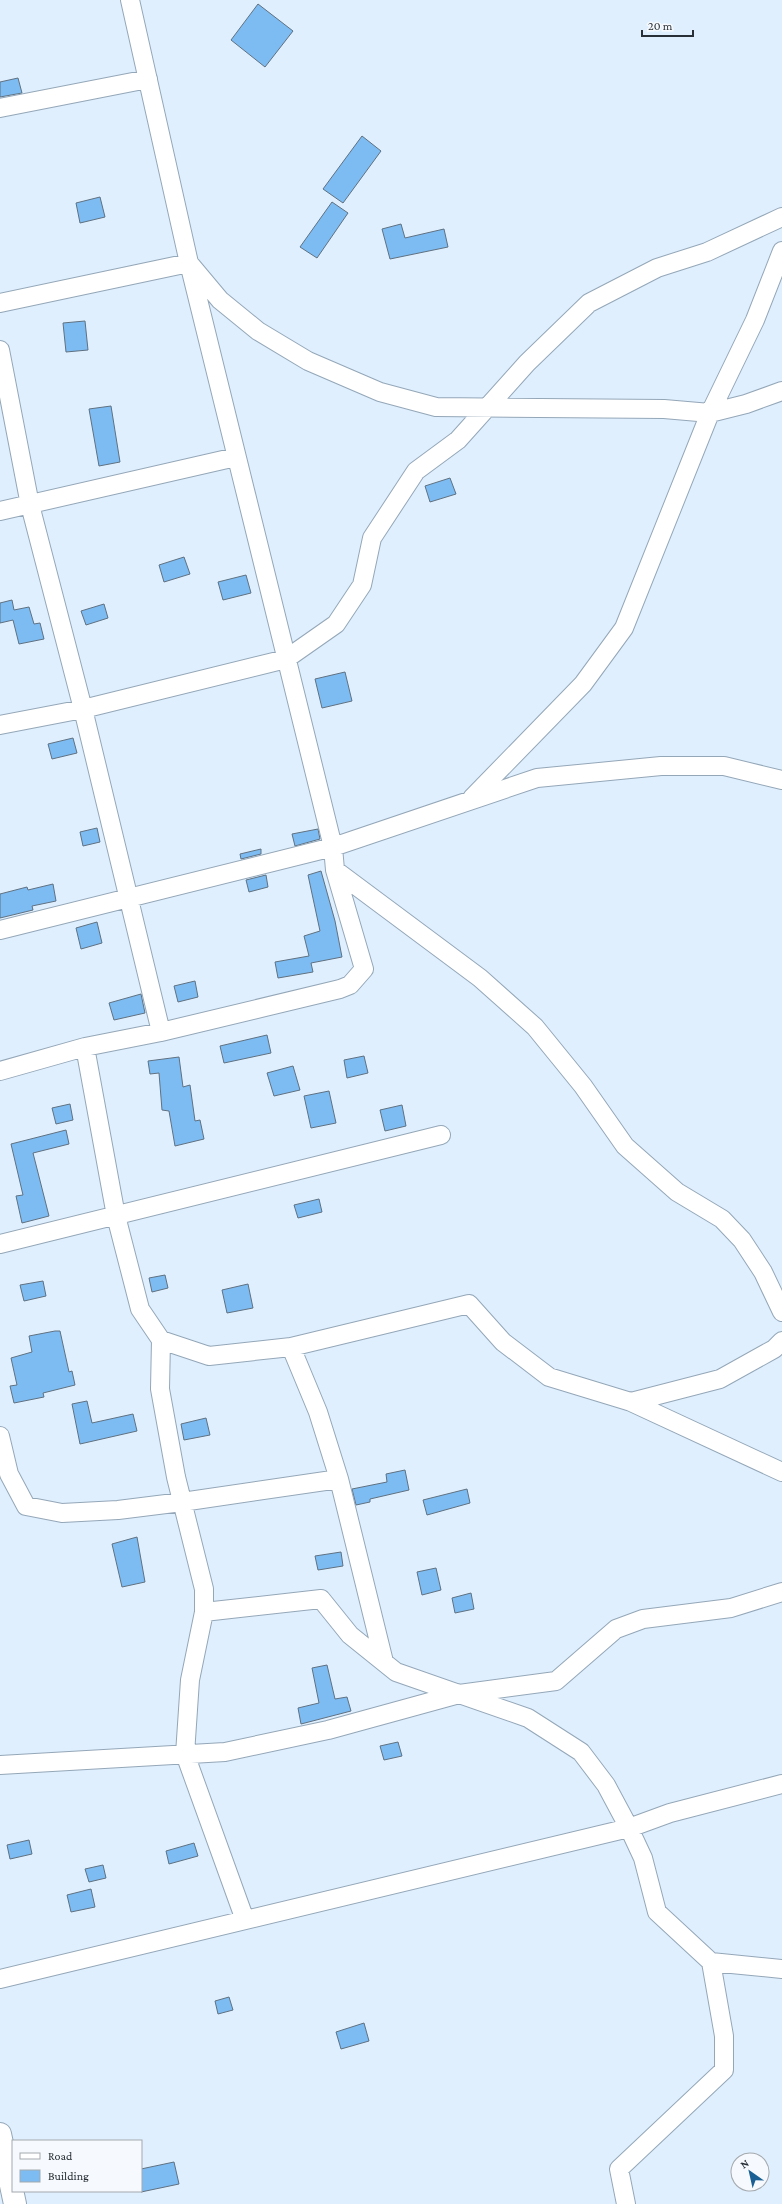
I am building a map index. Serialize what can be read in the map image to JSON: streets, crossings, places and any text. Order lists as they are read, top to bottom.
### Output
{
  "legend": ["Road", "Building"],
  "scale_bar": "20 m",
  "north": "top left"
}
